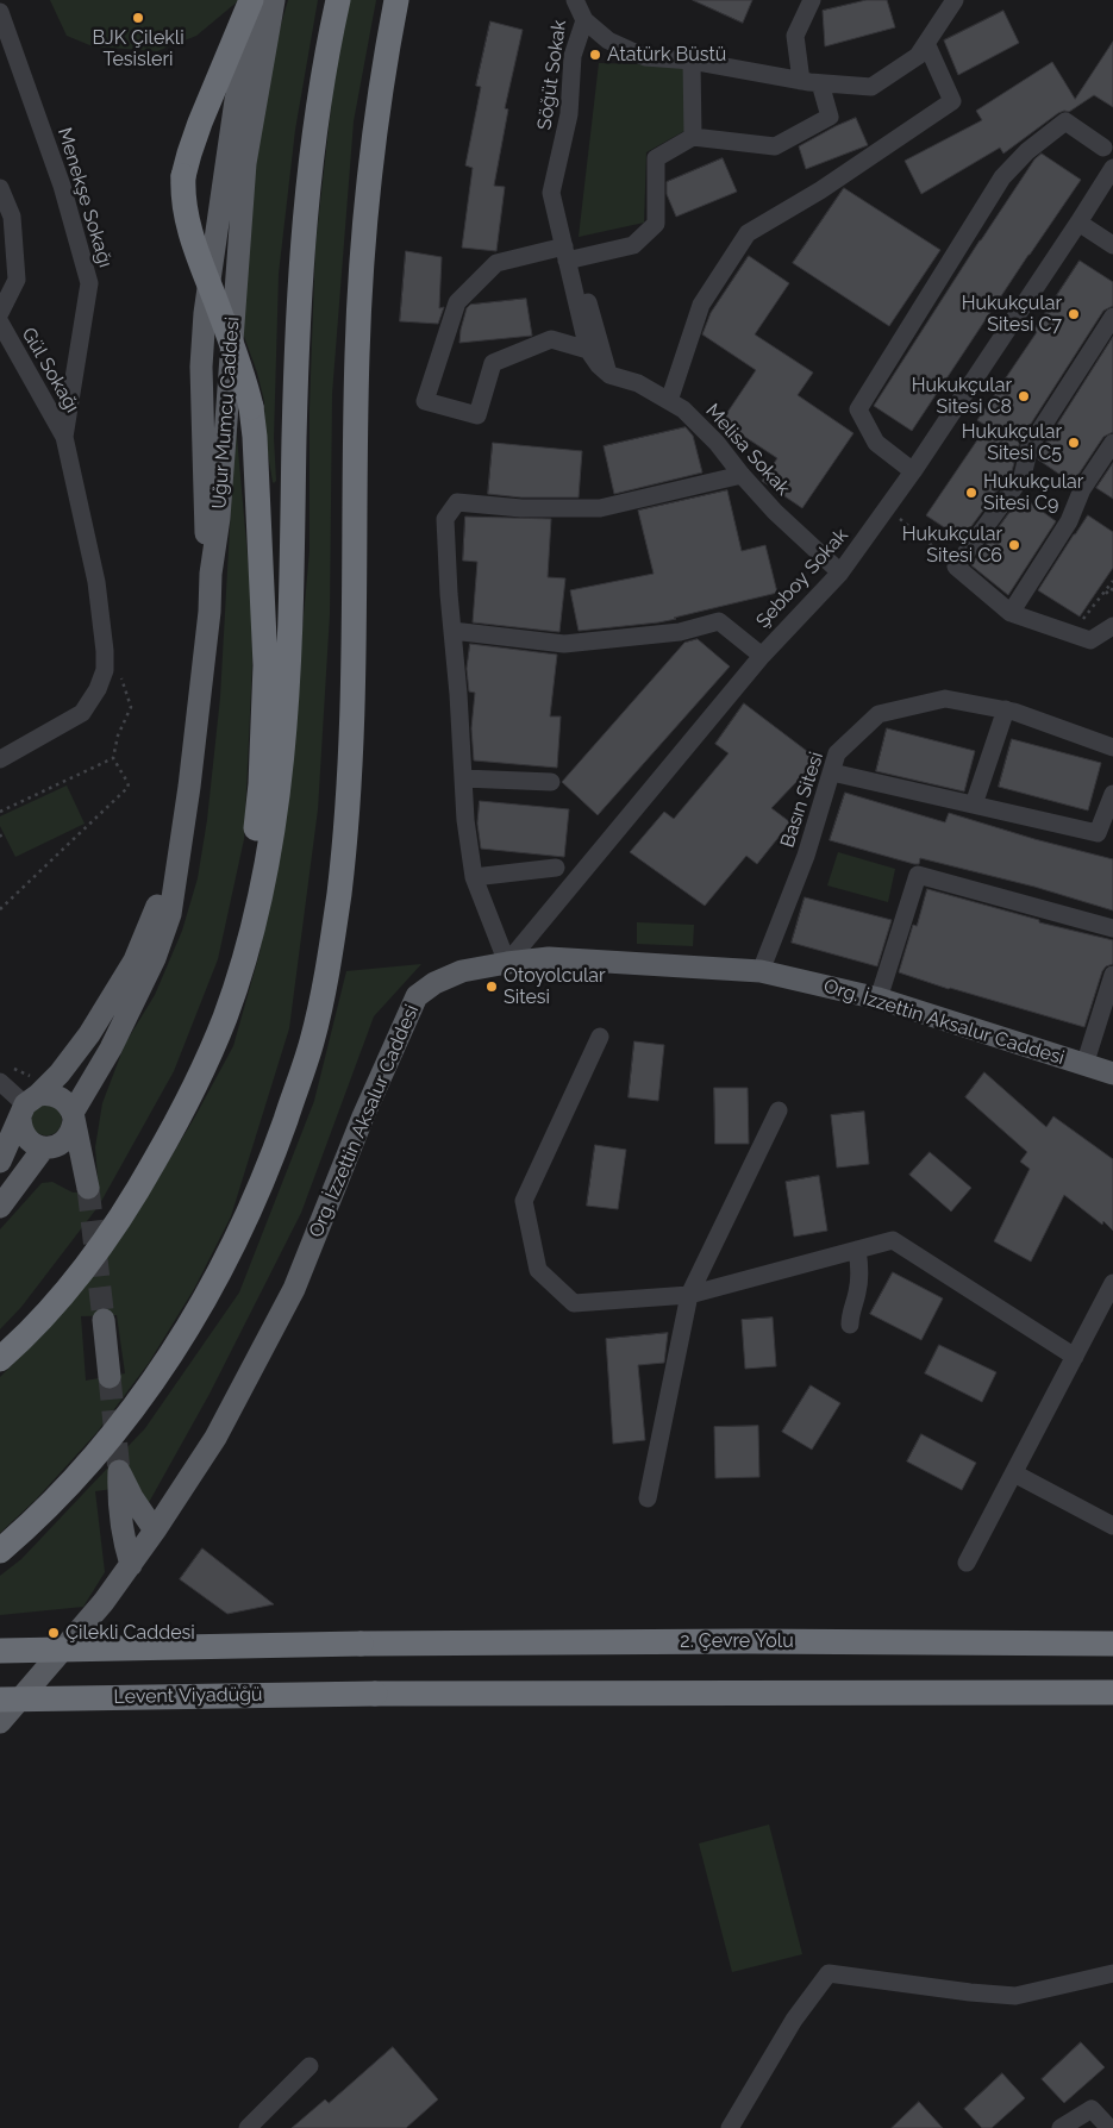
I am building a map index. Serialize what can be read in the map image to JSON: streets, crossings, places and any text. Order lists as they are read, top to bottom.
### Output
{
  "streets": {
    "highway": ["2. Çevre Yolu", "Levent Viyadüğü"],
    "main road": ["Uğur Mumcu Caddesi", "Org. İzzettin Aksalur Caddesi"],
    "street": [
      "Söğüt Sokak",
      "Menekşe Sokağı",
      "Gül Sokağı",
      "Melisa Sokak",
      "Şebboy Sokak",
      "Basın Sitesi"
    ]
  },
  "crossings": [
    ["Menekşe Sokağı", "Gül Sokağı"],
    ["Melisa Sokak", "Şebboy Sokak"],
    ["Şebboy Sokak", "Org. İzzettin Aksalur Caddesi"],
    ["Basın Sitesi", "Org. İzzettin Aksalur Caddesi"],
    ["Org. İzzettin Aksalur Caddesi", "Levent Viyadüğü"]
  ],
  "places": [
    "BJK Çilekli Tesisleri",
    "Atatürk Büstü",
    "Hukukçular Sitesi C7",
    "Hukukçular Sitesi C8",
    "Hukukçular Sitesi C5",
    "Hukukçular Sitesi C9",
    "Hukukçular Sitesi C6",
    "Otoyolcular Sitesi",
    "Çilekli Caddesi"
  ]
}
